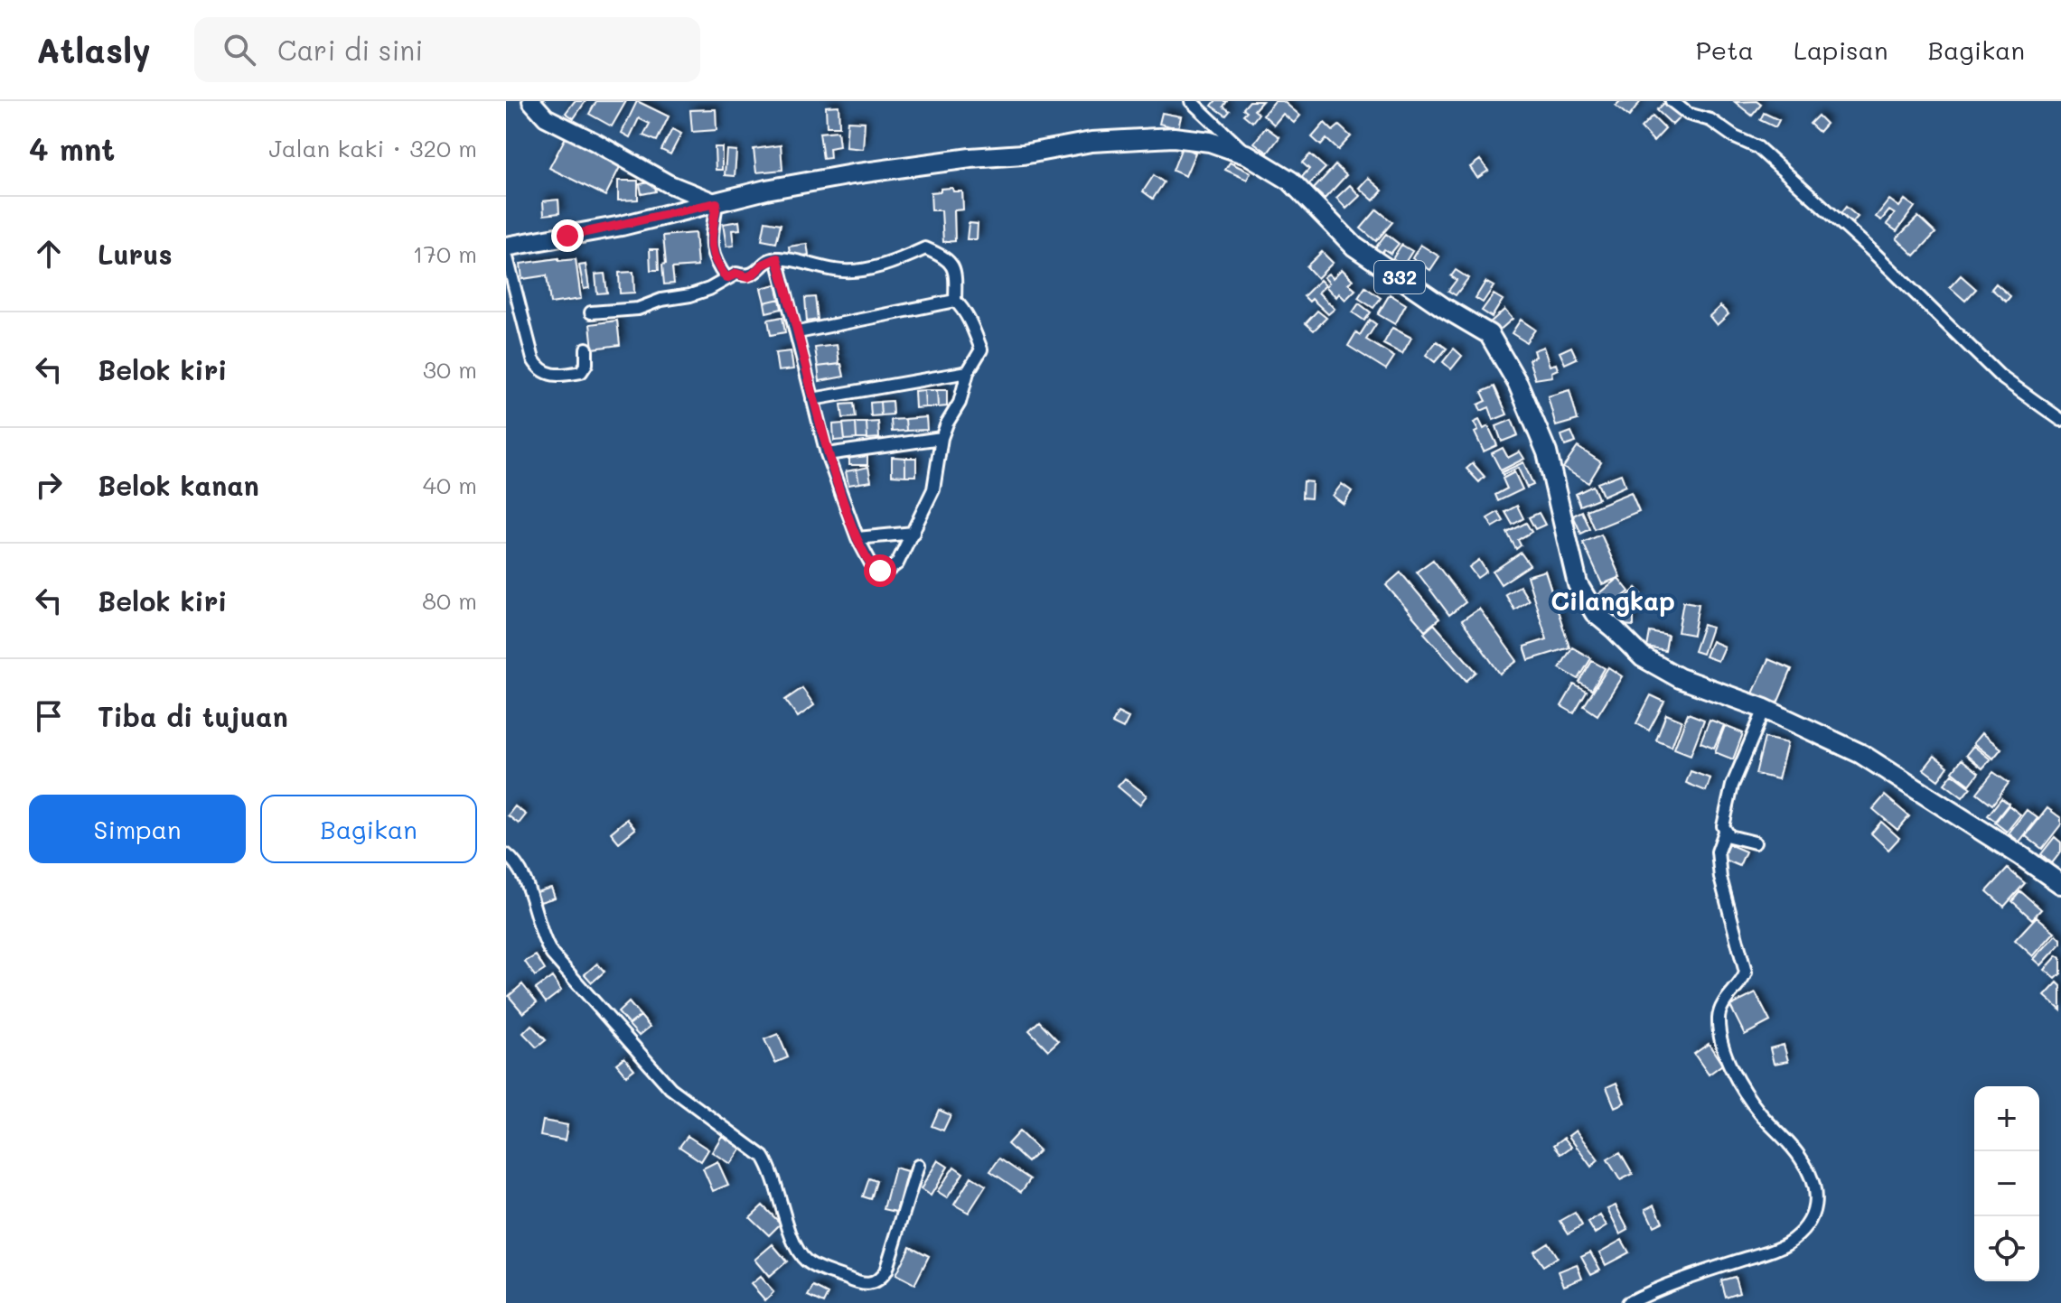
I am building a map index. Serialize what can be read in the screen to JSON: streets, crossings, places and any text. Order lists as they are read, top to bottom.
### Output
{
  "streets": {
    "main road": ["332"]
  },
  "districts": ["Cilangkap"],
  "page": {
    "header": "Atlasly",
    "search": "Cari di sini",
    "nav": ["Peta", "Lapisan", "Bagikan"],
    "heading": ["4 mnt", "Jalan kaki · 320 m"],
    "list": [
      ["Lurus", "170 m"],
      ["Belok kiri", "30 m"],
      ["Belok kanan", "40 m"],
      ["Belok kiri", "80 m"],
      "Tiba di tujuan"
    ],
    "buttons": ["Simpan", "Bagikan"],
    "map_buttons": ["+", "−"]
  }
}
